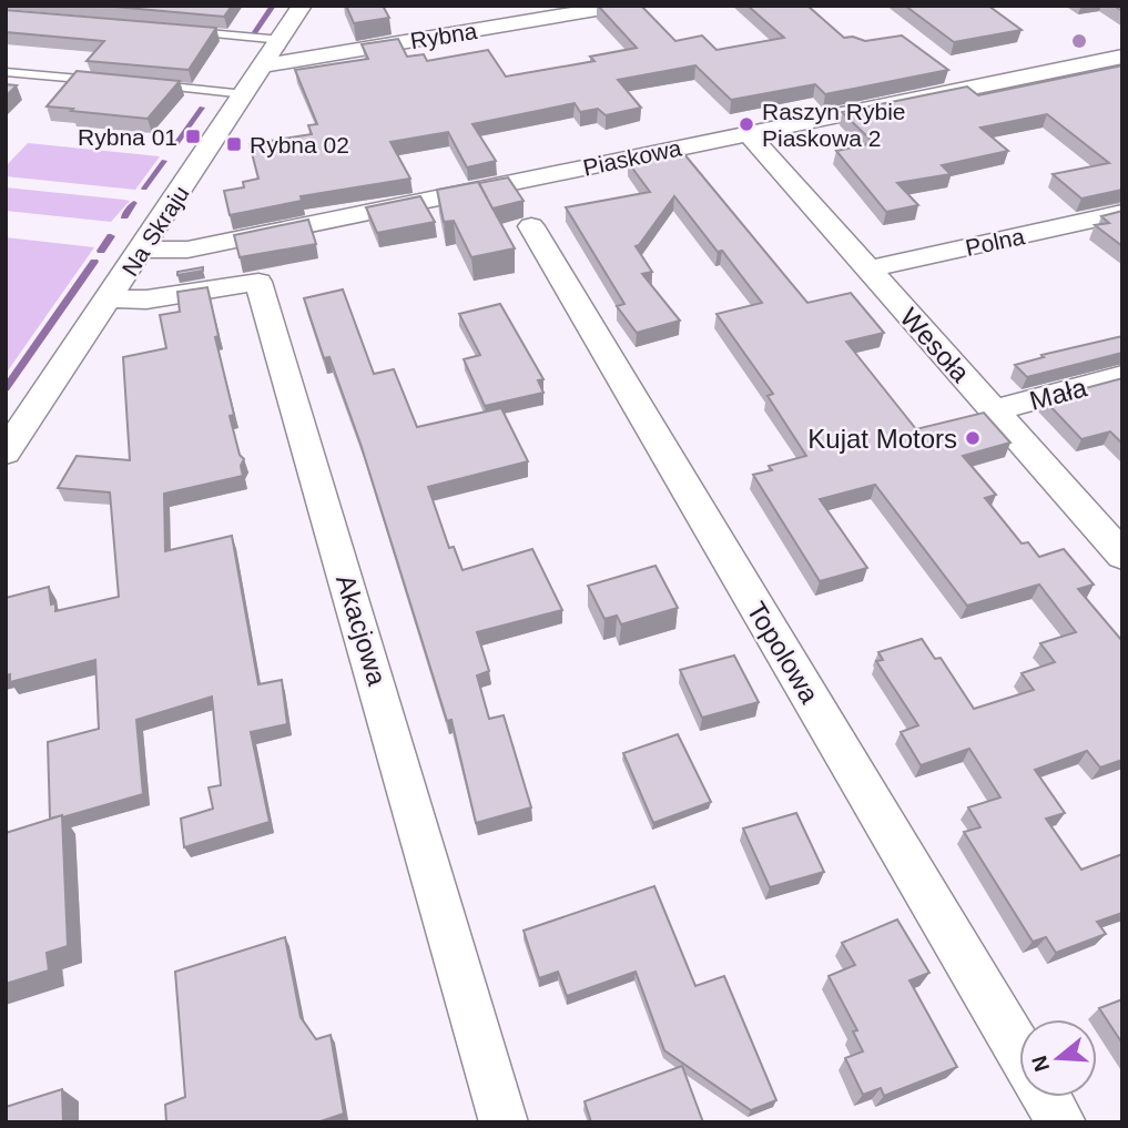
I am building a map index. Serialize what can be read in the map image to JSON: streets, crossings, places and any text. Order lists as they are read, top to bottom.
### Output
{
  "streets": {
    "street": [
      "Rybna",
      "Piaskowa",
      "Na Skraju",
      "Polna",
      "Wesoła",
      "Mała",
      "Akacjowa",
      "Topolowa"
    ]
  },
  "crossings": [
    ["Rybna", "Na Skraju"],
    ["Piaskowa", "Na Skraju"],
    ["Piaskowa", "Wesoła"],
    ["Na Skraju", "Akacjowa"],
    ["Polna", "Wesoła"],
    ["Wesoła", "Mała"]
  ],
  "places": {
    "other": ["Raszyn Rybie Piaskowa 2", "Kujat Motors"],
    "transit": ["Rybna 01", "Rybna 02"]
  },
  "north": "left"
}
